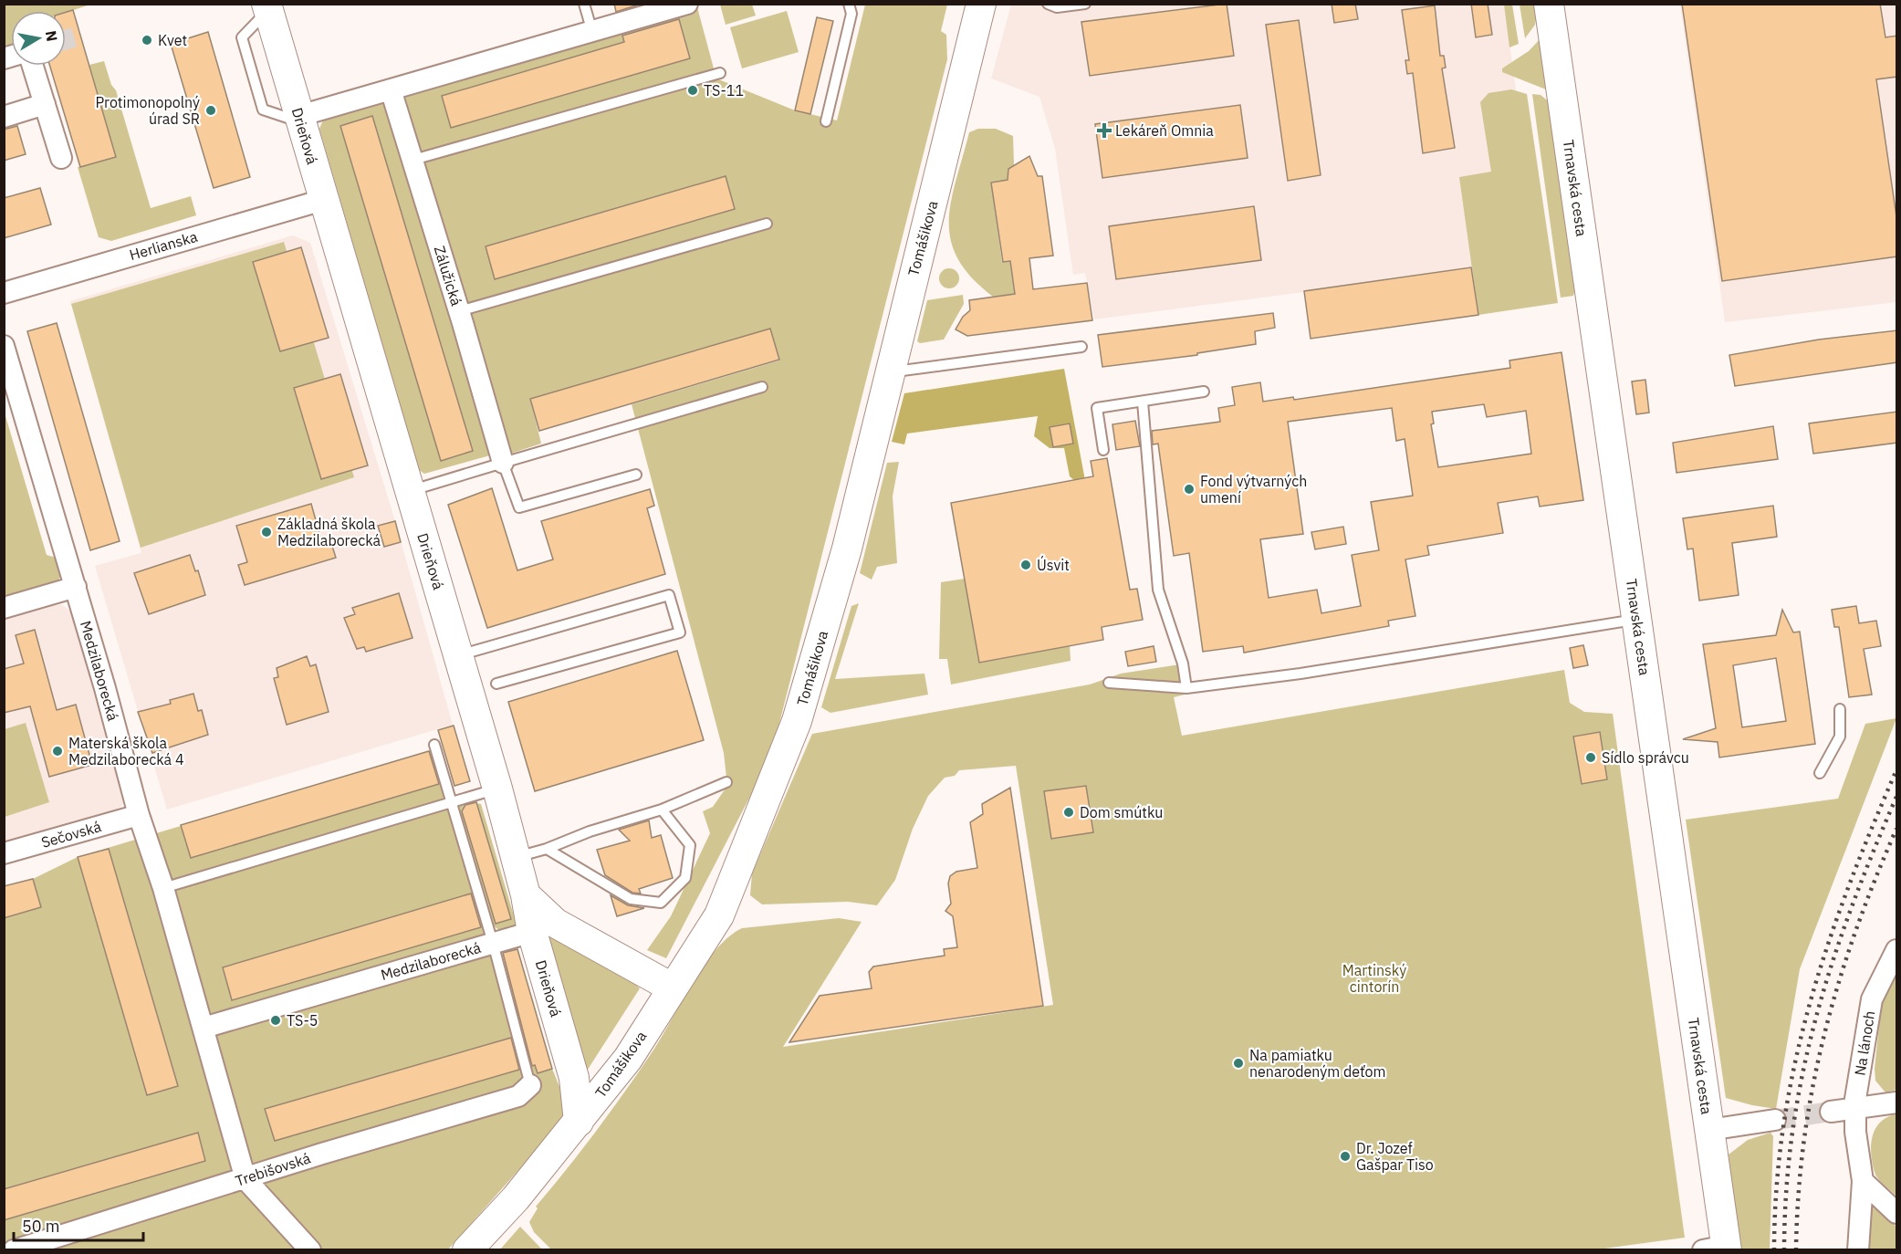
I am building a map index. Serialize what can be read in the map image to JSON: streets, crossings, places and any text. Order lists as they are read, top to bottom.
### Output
{
  "streets": {
    "main road": ["Drieňová", "Trnavská cesta", "Tomášikova"],
    "street": [
      "Herlianska",
      "Zálužická",
      "Medzilaborecká",
      "Sečovská",
      "Na lánoch",
      "Trebišovská"
    ]
  },
  "crossings": [
    ["Drieňová", "Tomášikova"],
    ["Drieňová", "Herlianska"],
    ["Drieňová", "Medzilaborecká"],
    ["Medzilaborecká", "Sečovská"],
    ["Medzilaborecká", "Trebišovská"]
  ],
  "parks": ["Martinský cintorín"],
  "places": {
    "other": [
      "Kvet",
      "TS-11",
      "Protimonopolný úrad SR",
      "Fond výtvarných umení",
      "Základná škola Medzilaborecká",
      "Úsvit",
      "Materská škola Medzilaborecká 4",
      "Sídlo správcu",
      "Dom smútku",
      "TS-5",
      "Na pamiatku nenarodeným deťom",
      "Dr. Jozef Gašpar Tiso"
    ],
    "health": ["Lekáreň Omnia"]
  },
  "scale_bar": "50 m",
  "north": "right"
}
